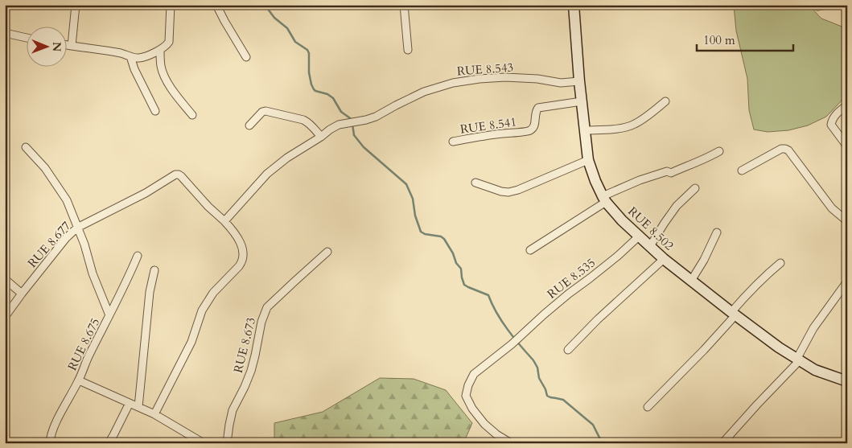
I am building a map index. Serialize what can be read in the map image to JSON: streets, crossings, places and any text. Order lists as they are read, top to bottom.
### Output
{
  "streets": {
    "main road": ["RUE 8.502"],
    "street": [
      "RUE 8.543",
      "RUE 8.541",
      "RUE 8.677",
      "RUE 8.535",
      "RUE 8.675",
      "RUE 8.673"
    ]
  },
  "crossings": [
    ["RUE 8.543", "RUE 8.502"],
    ["RUE 8.543", "RUE 8.677"],
    ["RUE 8.541", "RUE 8.502"],
    ["RUE 8.502", "RUE 8.535"]
  ],
  "scale_bar": "100 m",
  "north": "right"
}
